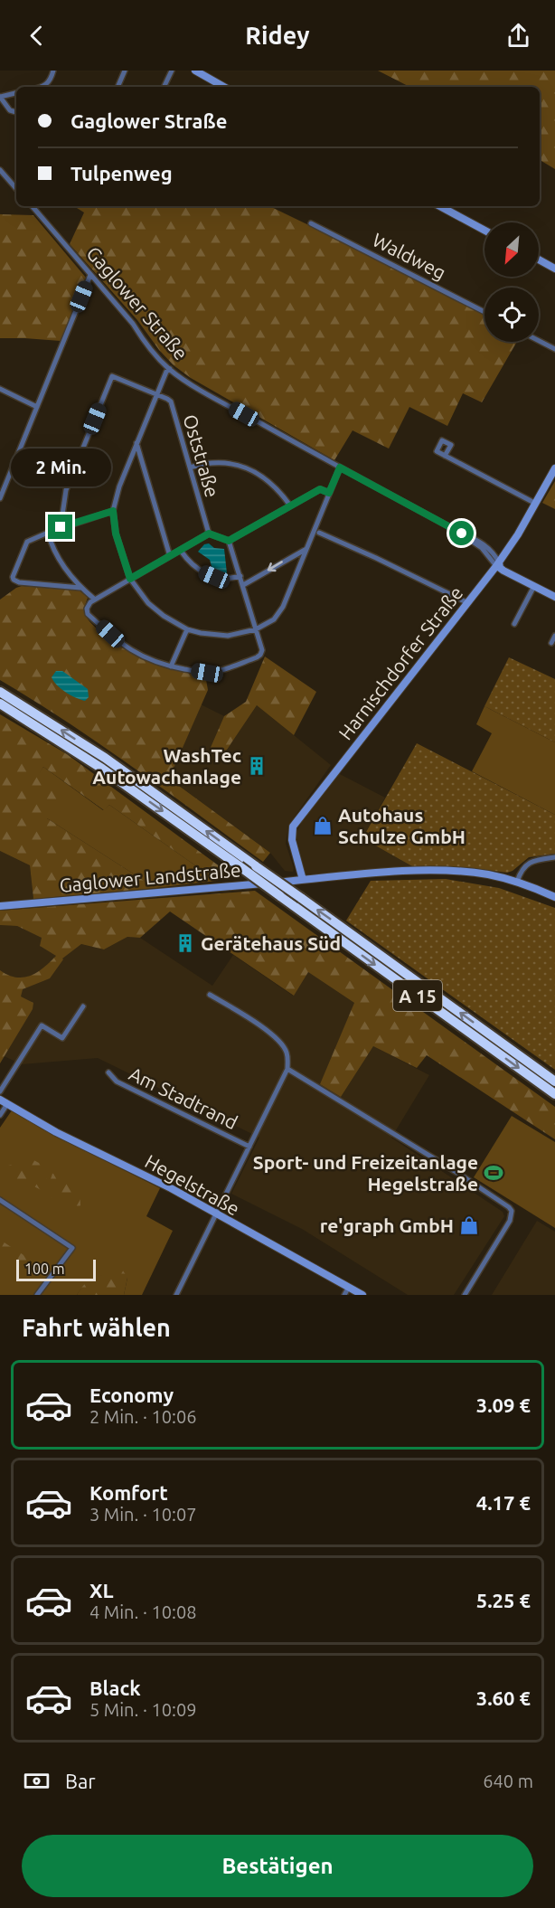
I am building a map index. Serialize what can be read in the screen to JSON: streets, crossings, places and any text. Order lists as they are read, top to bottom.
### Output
{
  "streets": {
    "highway": ["A 15"],
    "street": [
      "Waldweg",
      "Gaglower Straße",
      "Oststraße",
      "Harnischdorfer Straße",
      "Gaglower Landstraße",
      "Am Stadtrand",
      "Hegelstraße"
    ]
  },
  "crossings": [
    ["Gaglower Straße", "Harnischdorfer Straße"],
    ["Harnischdorfer Straße", "Gaglower Landstraße"],
    ["Am Stadtrand", "Hegelstraße"]
  ],
  "places": {
    "building": ["WashTec Autowachanlage", "Gerätehaus Süd"],
    "shop": ["Autohaus Schulze GmbH", "re'graph GmbH"],
    "sports": ["Sport- und Freizeitanlage Hegelstraße"]
  },
  "scale_bar": "100 m",
  "north": "bottom left",
  "page": {
    "header": "Ridey",
    "banner": ["Gaglower Straße", "Tulpenweg"],
    "bubble": "2 Min.",
    "scale": "100 m",
    "heading": "Fahrt wählen",
    "list": [
      {
        "name": "Economy",
        "note": "2 Min. · 10:06",
        "value": "3.09 €"
      },
      {
        "name": "Komfort",
        "note": "3 Min. · 10:07",
        "value": "4.17 €"
      },
      {
        "name": "XL",
        "note": "4 Min. · 10:08",
        "value": "5.25 €"
      },
      {
        "name": "Black",
        "note": "5 Min. · 10:09",
        "value": "3.60 €"
      }
    ],
    "pay": ["Bar", "640 m"],
    "buttons": "Bestätigen"
  }
}
